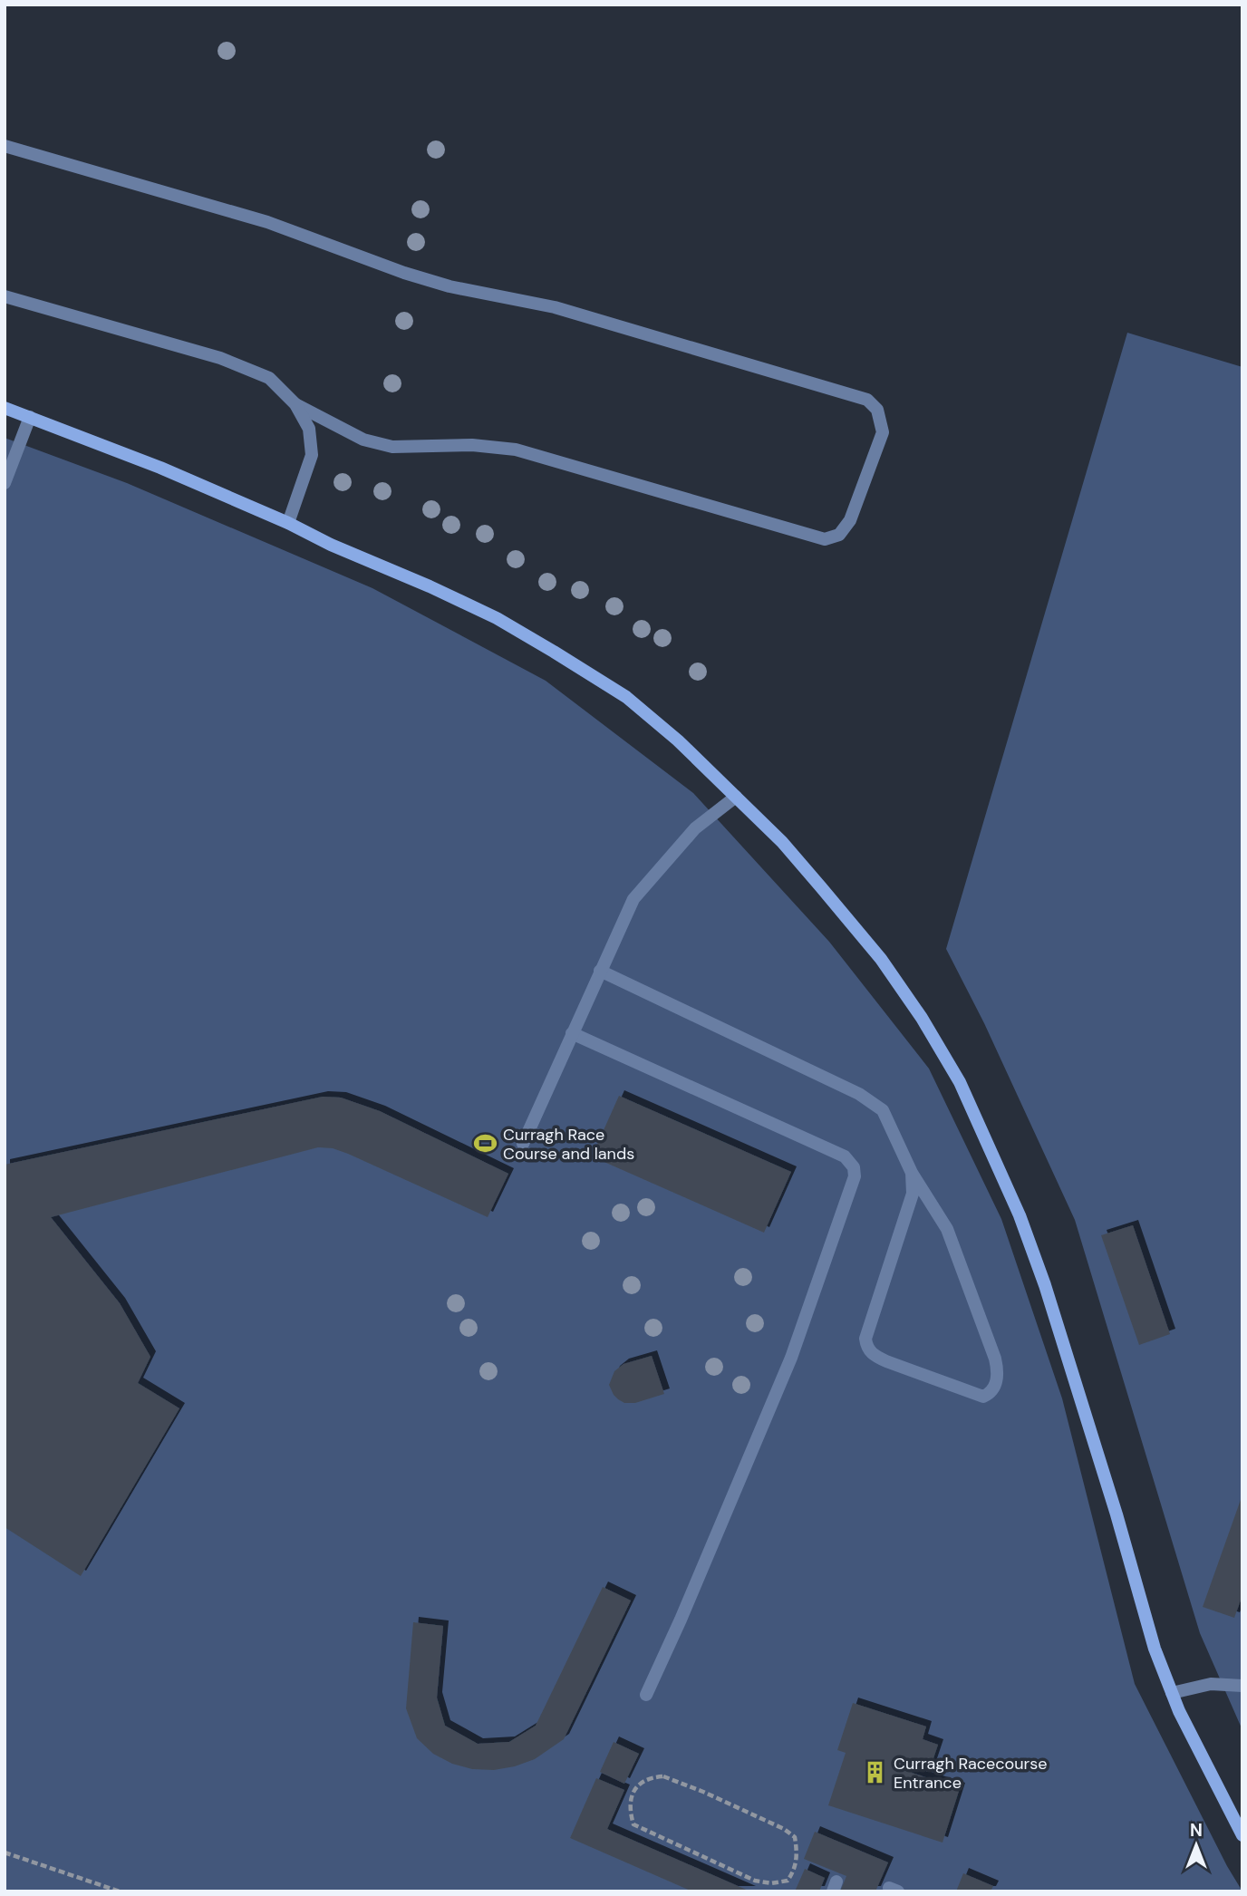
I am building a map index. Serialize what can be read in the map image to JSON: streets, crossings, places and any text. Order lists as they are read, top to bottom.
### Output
{
  "places": {
    "sports": ["Curragh Race Course and lands"],
    "building": ["Curragh Racecourse Entrance"]
  },
  "north": "top"
}
